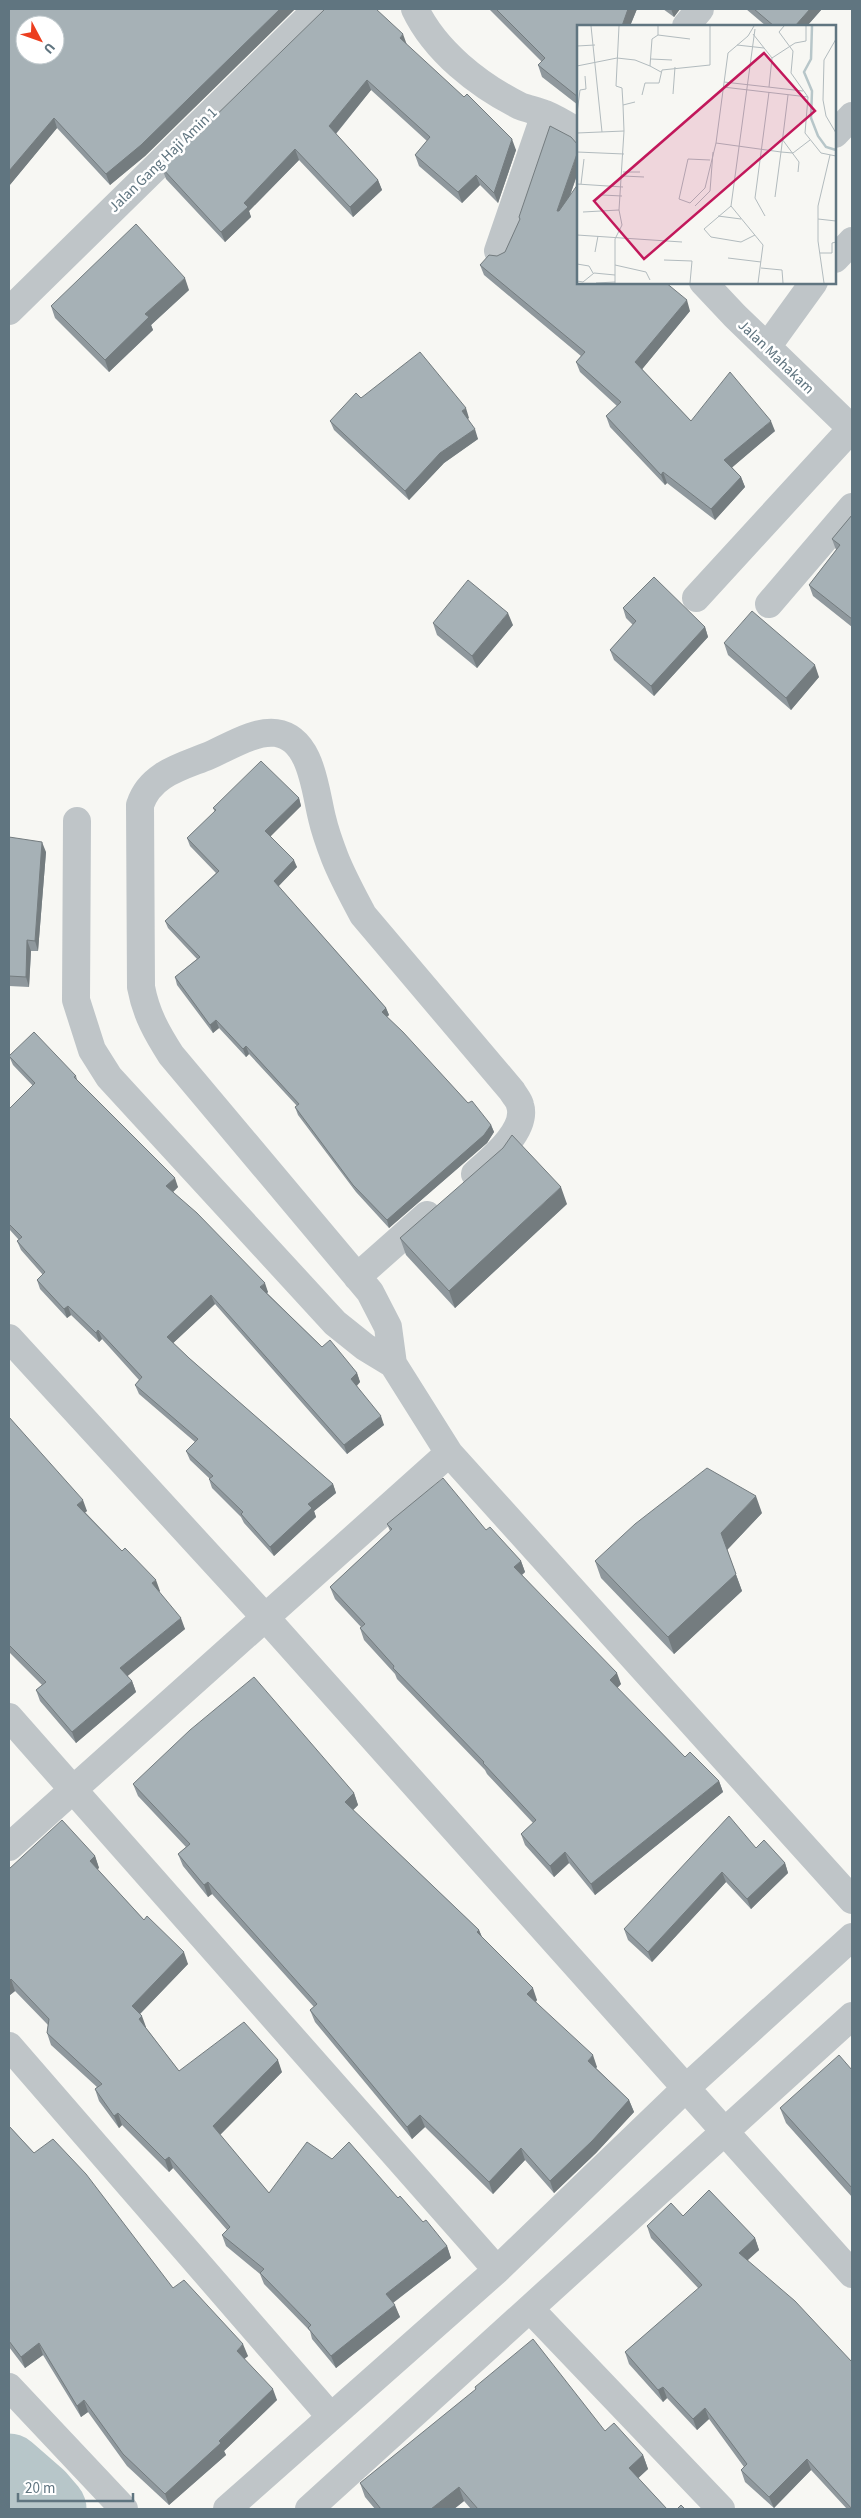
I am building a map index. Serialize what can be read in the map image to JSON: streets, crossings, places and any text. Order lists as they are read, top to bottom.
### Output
{
  "streets": {
    "street": ["Jalan Gang Haji Amin 1", "Jalan Mahakam"]
  },
  "scale_bar": "20 m",
  "north": "bottom right"
}
